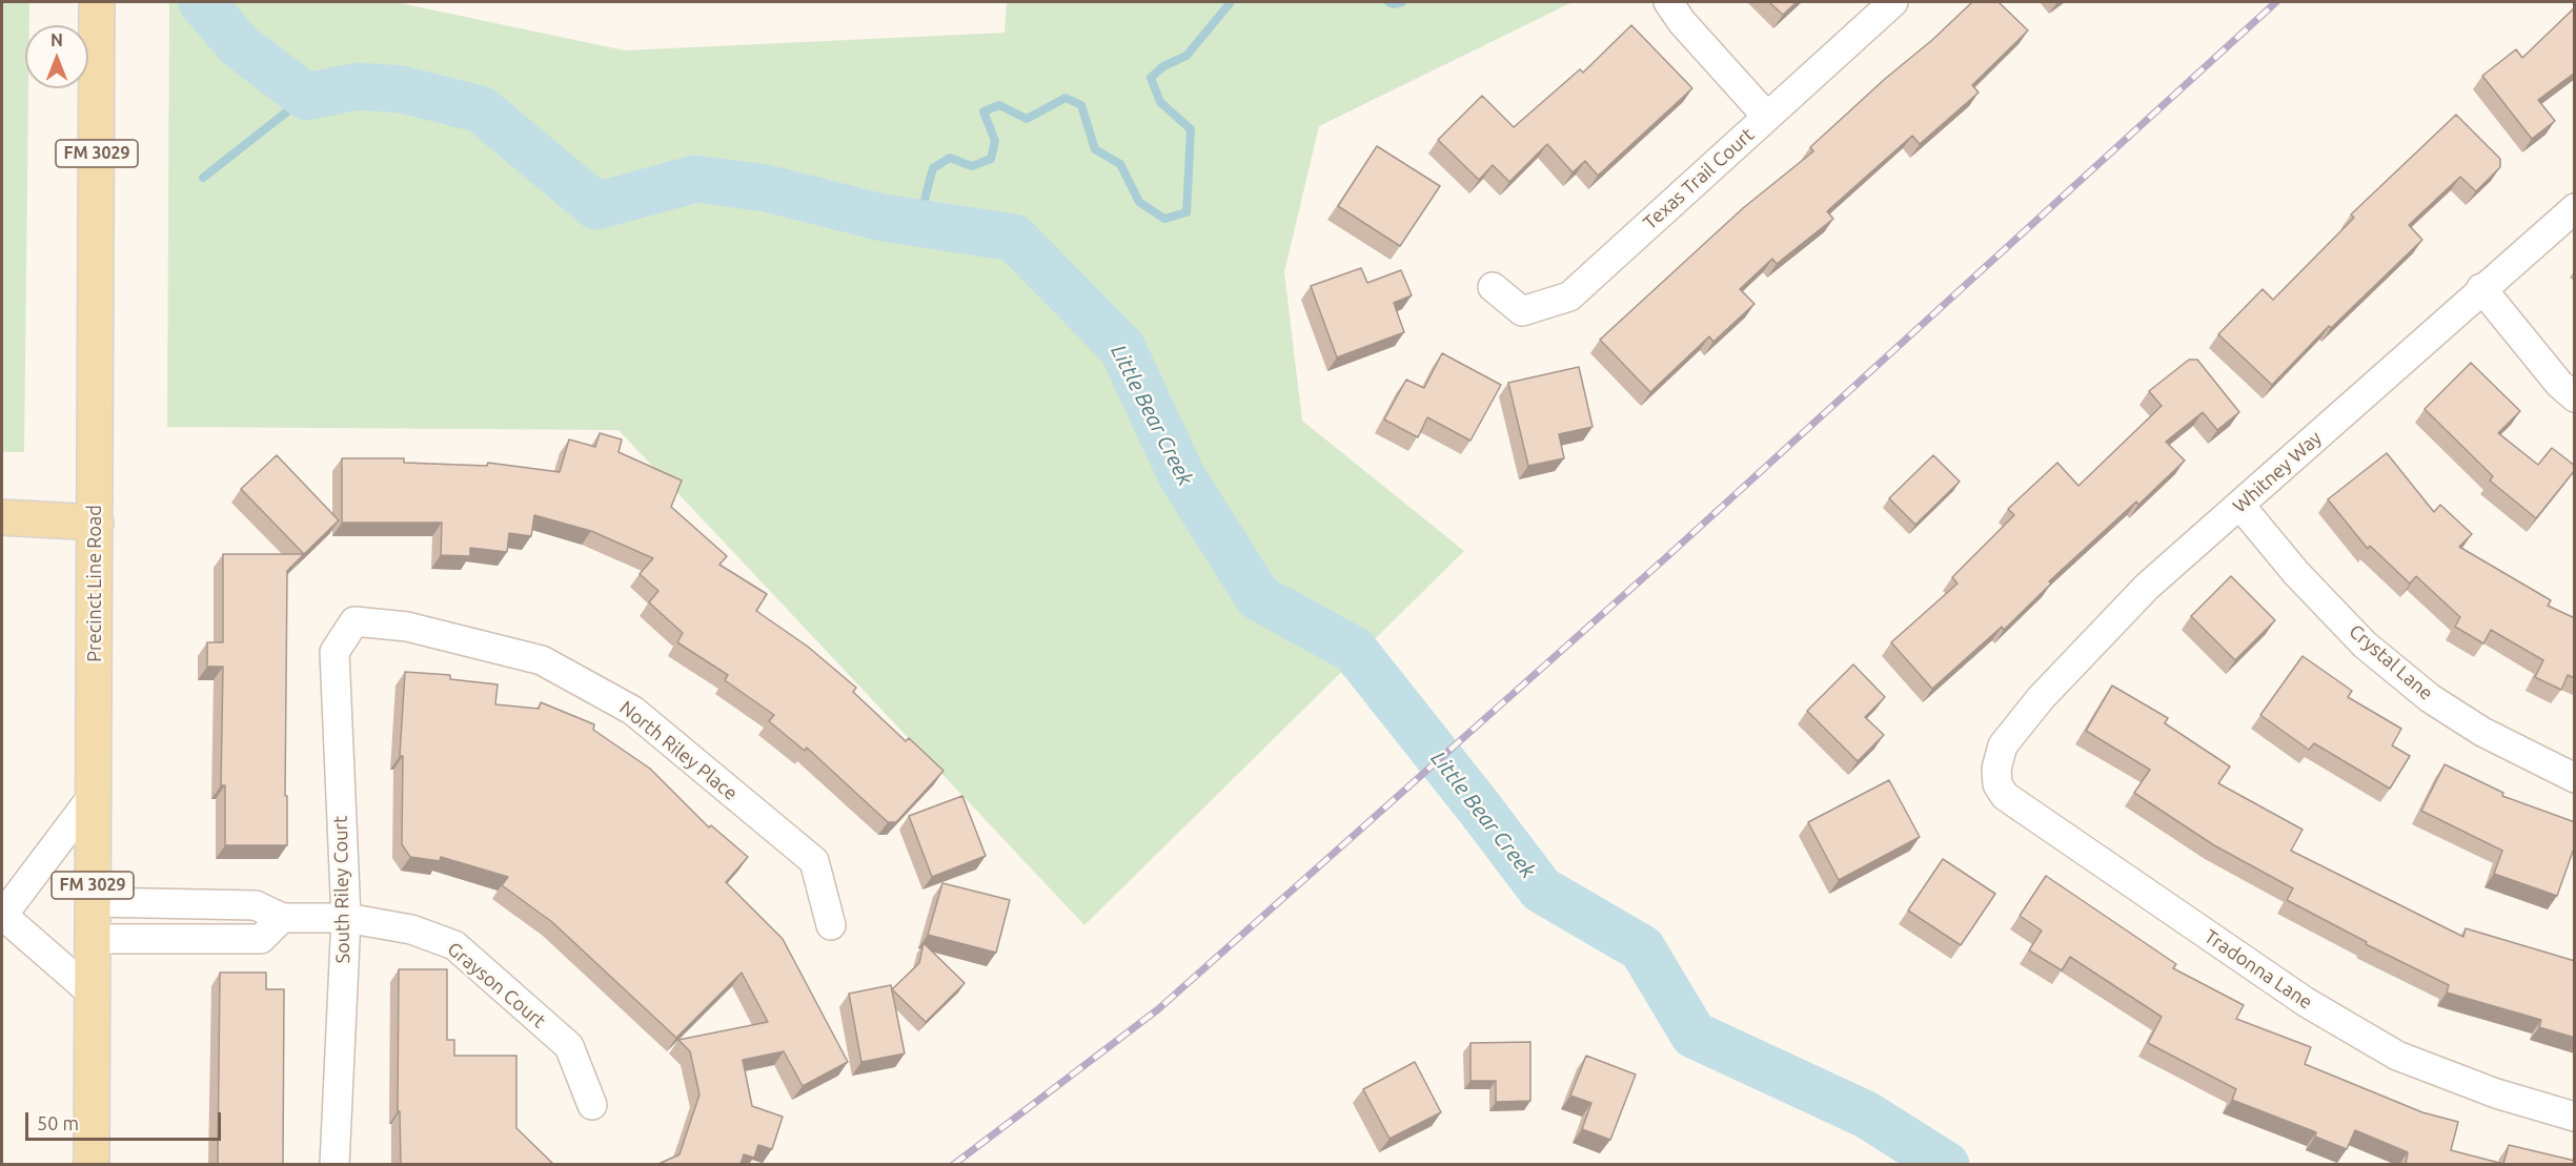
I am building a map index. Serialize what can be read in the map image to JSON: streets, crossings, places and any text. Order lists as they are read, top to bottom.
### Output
{
  "streets": {
    "main road": ["FM 3029", "Precinct Line Road"],
    "street": [
      "Texas Trail Court",
      "Whitney Way",
      "Crystal Lane",
      "North Riley Place",
      "South Riley Court",
      "Tradonna Lane",
      "Grayson Court"
    ]
  },
  "crossings": [
    ["Whitney Way", "Crystal Lane"],
    ["Whitney Way", "Tradonna Lane"],
    ["Precinct Line Road", "Grayson Court"],
    ["North Riley Place", "South Riley Court"],
    ["South Riley Court", "Grayson Court"]
  ],
  "water": ["Little Bear Creek"],
  "scale_bar": "50 m",
  "north": "top"
}
